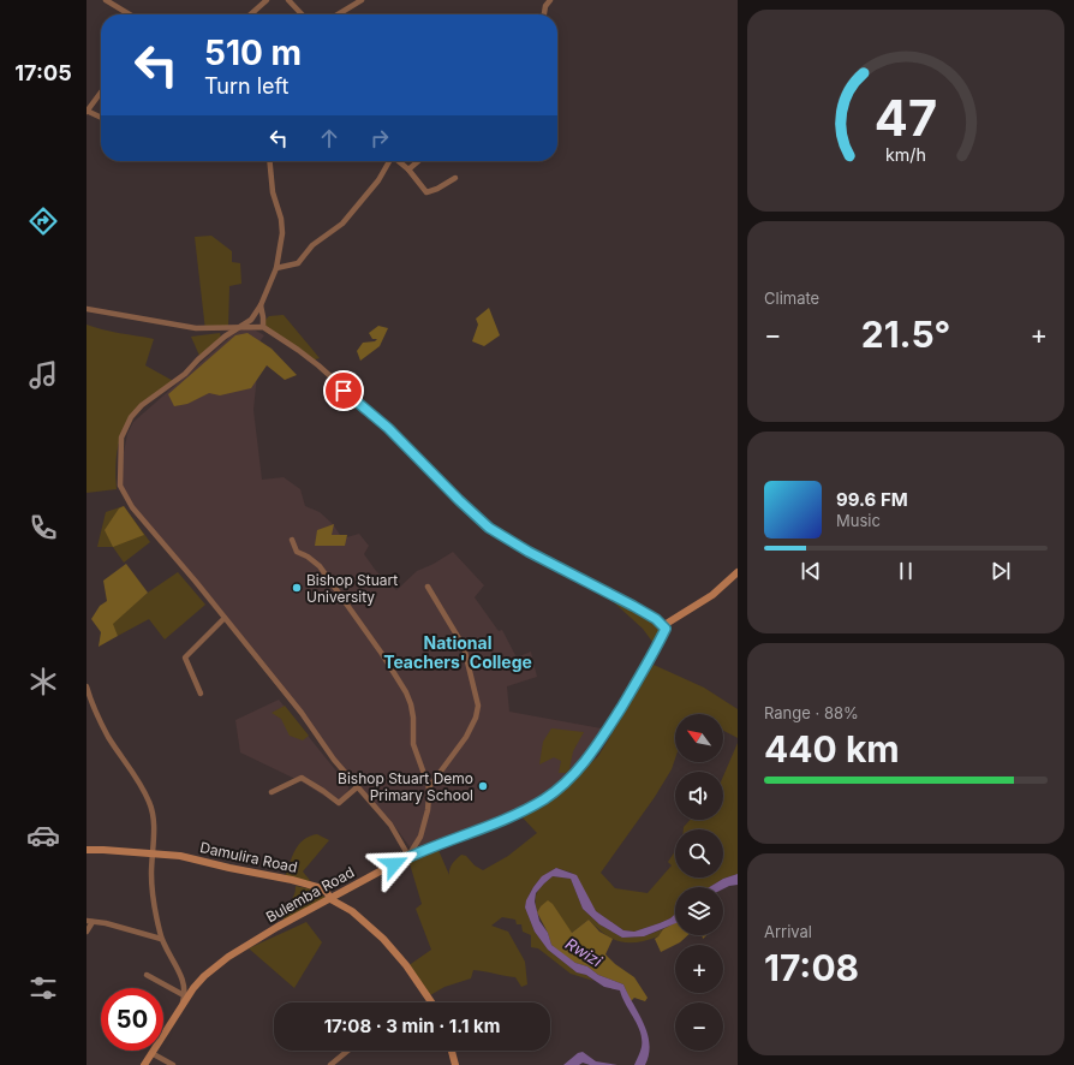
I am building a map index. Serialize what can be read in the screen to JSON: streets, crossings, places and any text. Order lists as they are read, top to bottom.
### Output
{
  "streets": {
    "main road": ["Damulira Road", "Bulemba Road"]
  },
  "crossings": [
    ["Damulira Road", "Bulemba Road"]
  ],
  "districts": ["National Teachers' College"],
  "water": ["Rwizi"],
  "places": ["Bishop Stuart University", "Bishop Stuart Demo Primary School"],
  "north": "top left",
  "page": {
    "tabs": "17:05",
    "turn": ["510 m", "Turn left"],
    "tile": [
      "Climate",
      ["Range · 88%", "440 km"],
      ["Arrival", "17:08"]
    ],
    "heat": ["−", "21.5°", "+"],
    "song": ["99.6 FM", "Music"],
    "map_buttons": ["+", "−"],
    "limit": "50",
    "trip": "17:08 · 3 min · 1.1 km",
    "gauge": ["47", "km/h"]
  }
}
